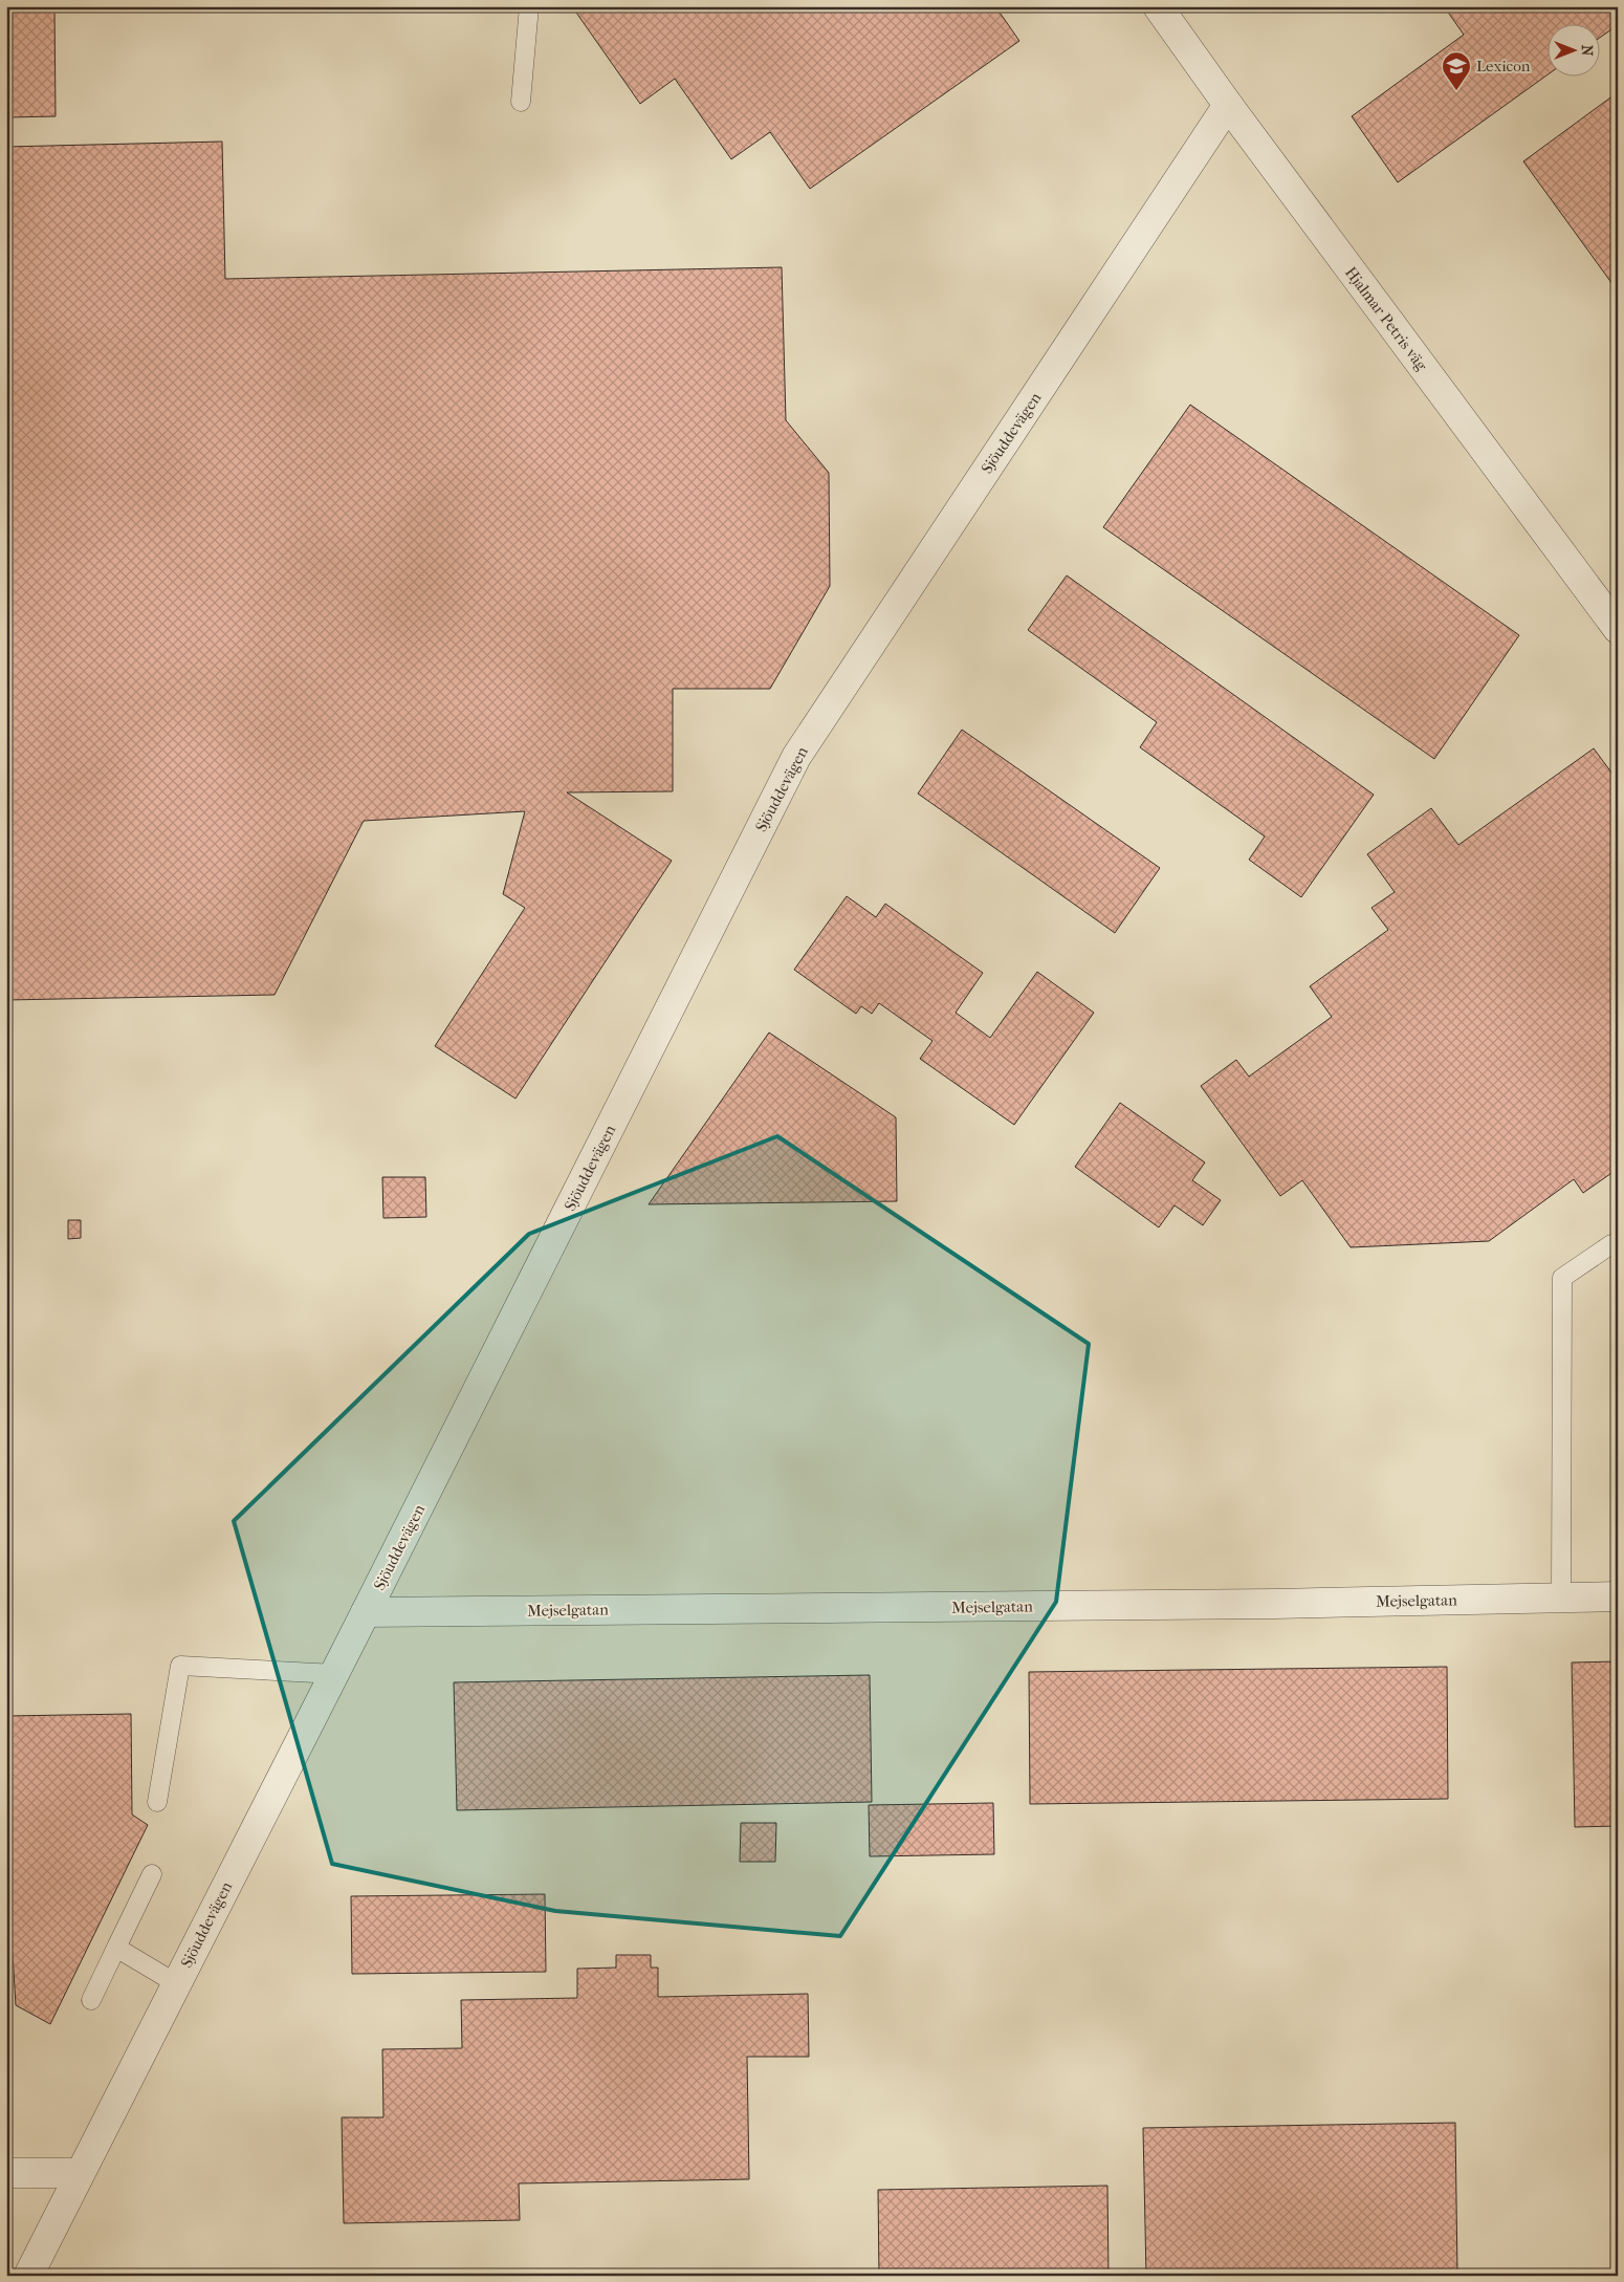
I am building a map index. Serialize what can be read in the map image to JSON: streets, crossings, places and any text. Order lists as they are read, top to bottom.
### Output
{
  "streets": {
    "street": ["Hjalmar Petris väg", "Sjöuddevägen", "Mejselgatan"]
  },
  "crossings": [
    ["Hjalmar Petris väg", "Sjöuddevägen"],
    ["Sjöuddevägen", "Mejselgatan"]
  ],
  "places": {
    "school or university": ["Lexicon"]
  },
  "north": "right"
}
